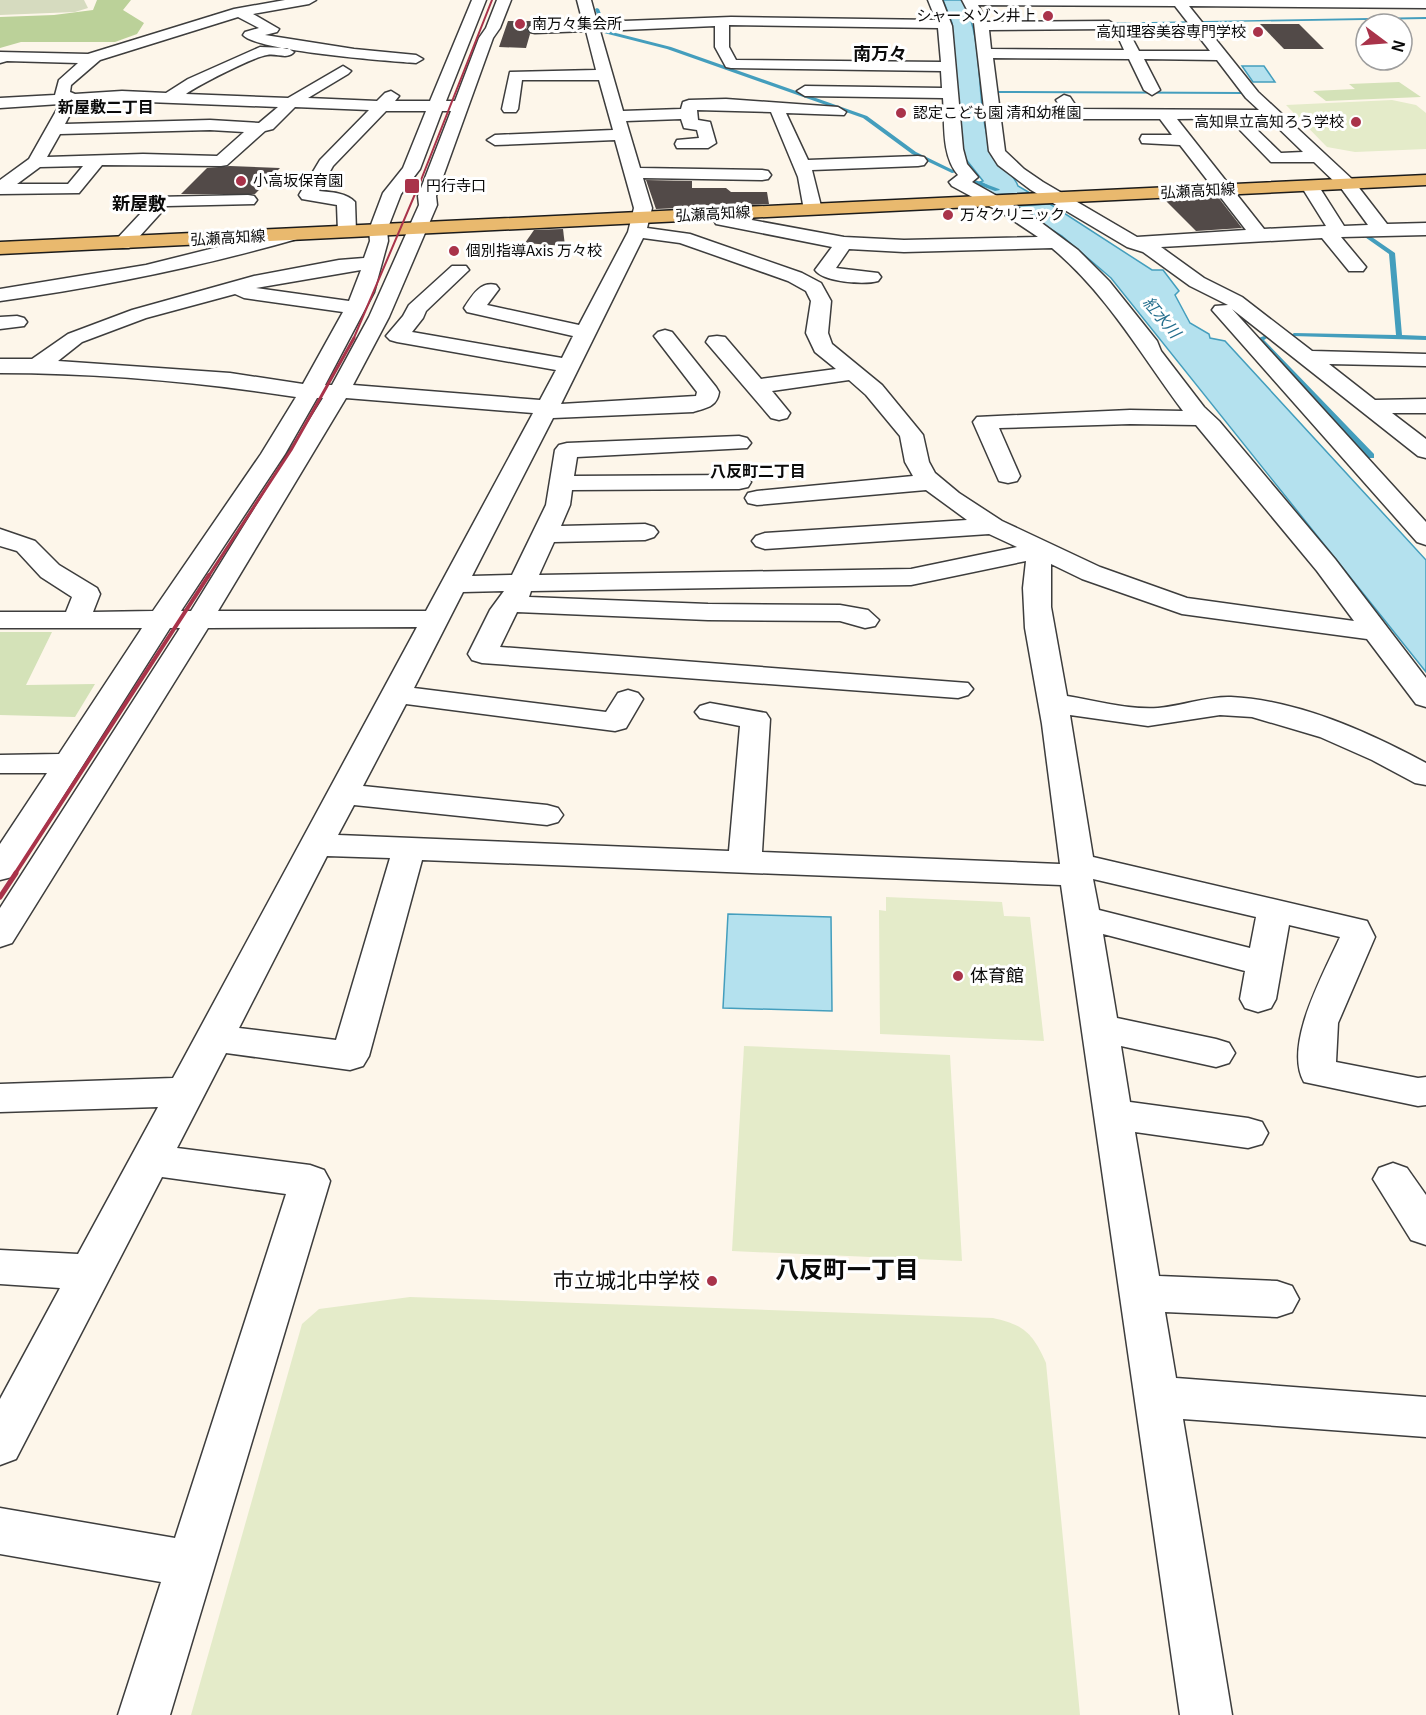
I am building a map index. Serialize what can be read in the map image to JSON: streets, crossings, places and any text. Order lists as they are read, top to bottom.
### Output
{
  "streets": {
    "main road": ["弘瀬高知線"]
  },
  "districts": [
    "南万々",
    "新屋敷二丁目",
    "新屋敷",
    "八反町二丁目",
    "八反町一丁目"
  ],
  "water": ["紅水川"],
  "places": {
    "other": [
      "シャーメゾン井上",
      "南万々集会所",
      "高知理容美容専門学校",
      "認定こども園 清和幼稚園",
      "高知県立高知ろう学校",
      "小高坂保育園",
      "万々クリニック",
      "個別指導Axis 万々校",
      "体育館",
      "市立城北中学校"
    ],
    "transit": ["円行寺口"]
  },
  "north": "right"
}
